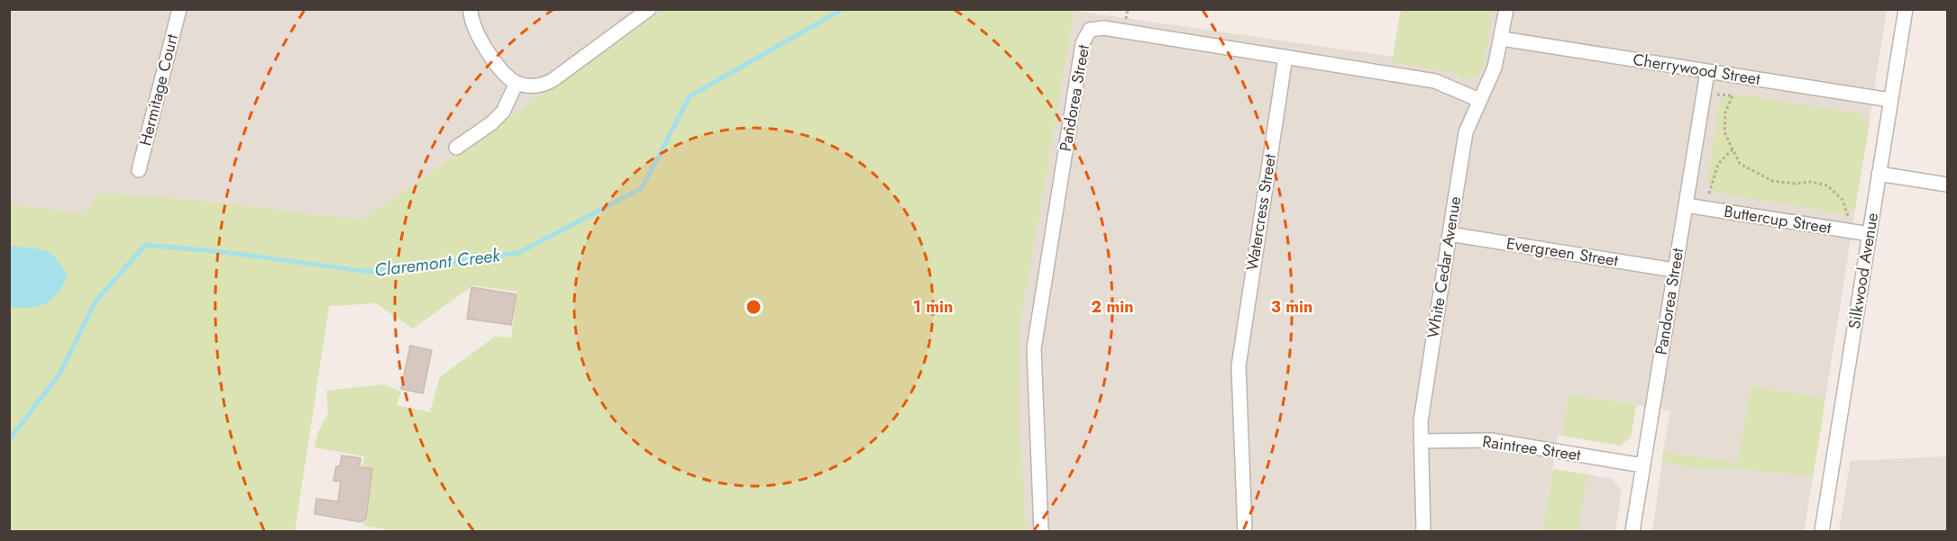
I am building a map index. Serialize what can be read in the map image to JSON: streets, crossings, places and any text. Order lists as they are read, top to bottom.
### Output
{
  "streets": {
    "street": [
      "Cherrywood Street",
      "Hermitage Court",
      "Pandorea Street",
      "Watercress Street",
      "Buttercup Street",
      "Evergreen Street",
      "White Cedar Avenue",
      "Silkwood Avenue",
      "Raintree Street"
    ]
  },
  "crossings": [
    ["Cherrywood Street", "Pandorea Street"],
    ["Cherrywood Street", "White Cedar Avenue"],
    ["Cherrywood Street", "Silkwood Avenue"],
    ["Pandorea Street", "Watercress Street"],
    ["Pandorea Street", "Buttercup Street"],
    ["Pandorea Street", "Evergreen Street"],
    ["Pandorea Street", "White Cedar Avenue"],
    ["Pandorea Street", "Raintree Street"],
    ["Buttercup Street", "Silkwood Avenue"],
    ["Evergreen Street", "White Cedar Avenue"],
    ["White Cedar Avenue", "Raintree Street"]
  ],
  "water": ["Claremont Creek"],
  "rings": ["1 min", "2 min", "3 min"]
}
